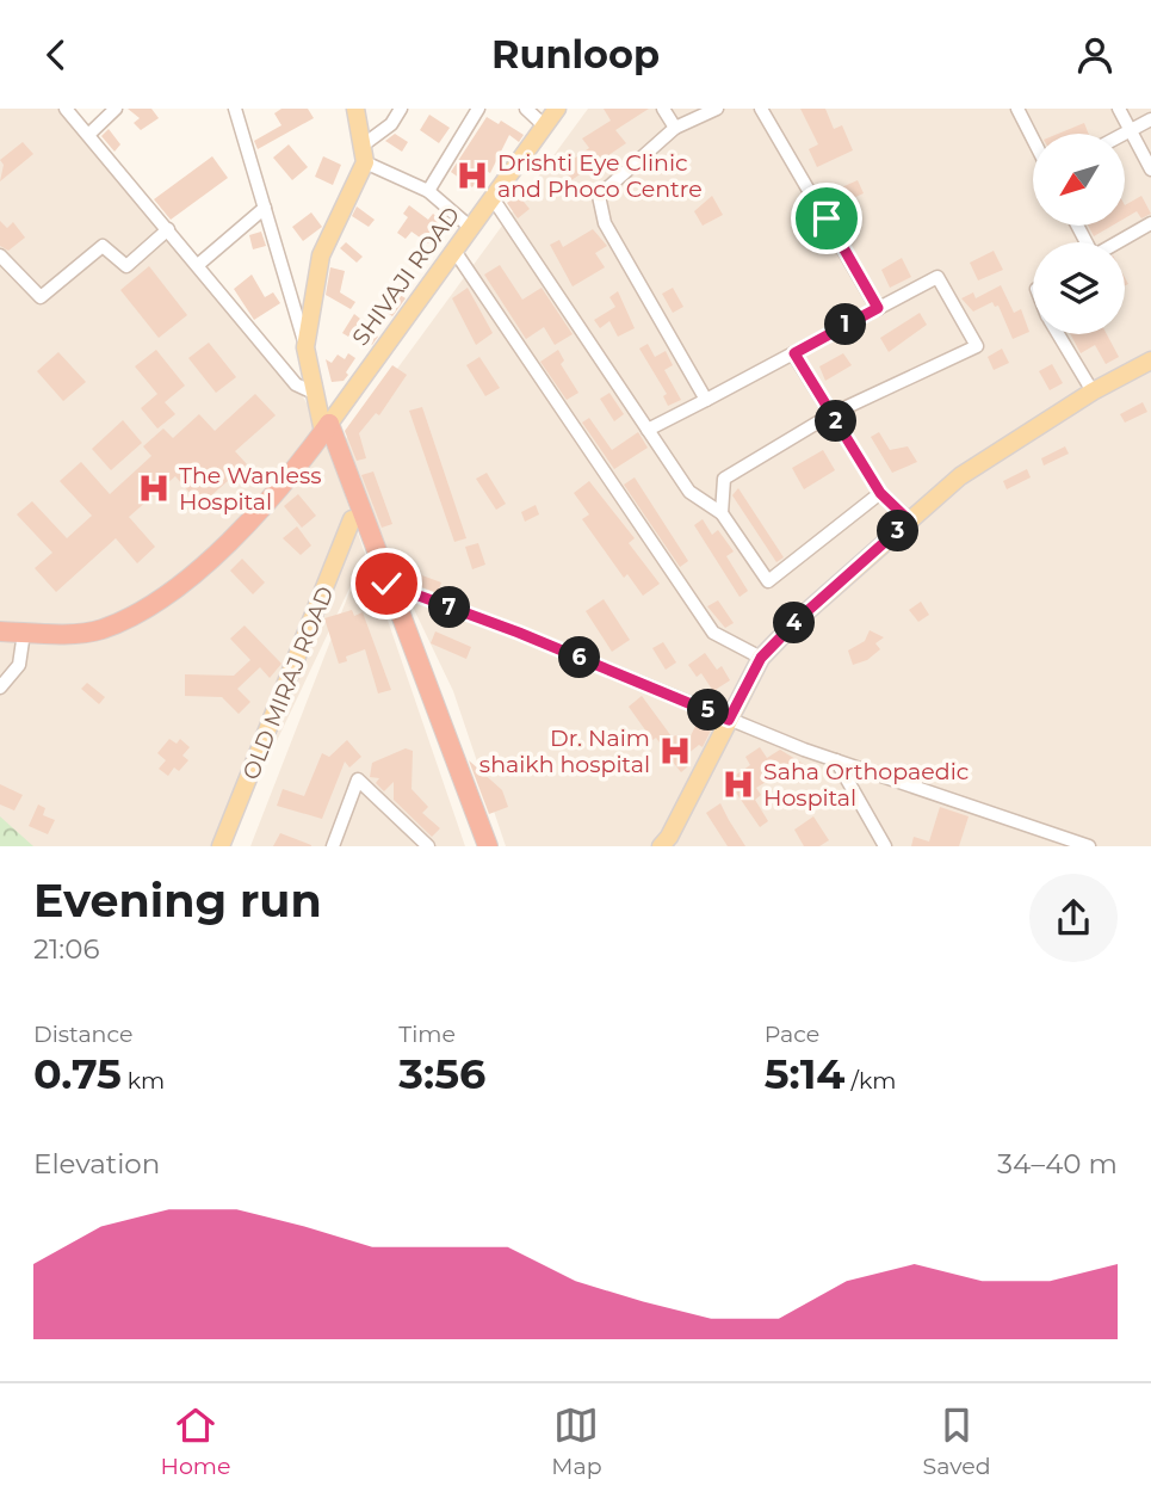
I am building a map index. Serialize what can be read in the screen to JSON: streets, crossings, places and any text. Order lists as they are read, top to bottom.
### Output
{
  "streets": {
    "main road": ["SHIVAJI ROAD", "OLD MIRAJ ROAD"]
  },
  "places": {
    "hospital": [
      "Drishti Eye Clinic and Phoco Centre",
      "The Wanless Hospital",
      "Dr. Naim shaikh hospital",
      "Saha Orthopaedic Hospital"
    ]
  },
  "north": "bottom left",
  "page": {
    "header": "Runloop",
    "pins": [
      "1",
      "2",
      "3",
      "7",
      "4",
      "6",
      "5"
    ],
    "heading": ["Evening run", "21:06"],
    "stats": [
      ["Distance", "0.75 km"],
      ["Time", "3:56"],
      ["Pace", "5:14 /km"]
    ],
    "chart": ["Elevation", "34–40 m"],
    "tabs": ["Home", "Map", "Saved"]
  }
}
